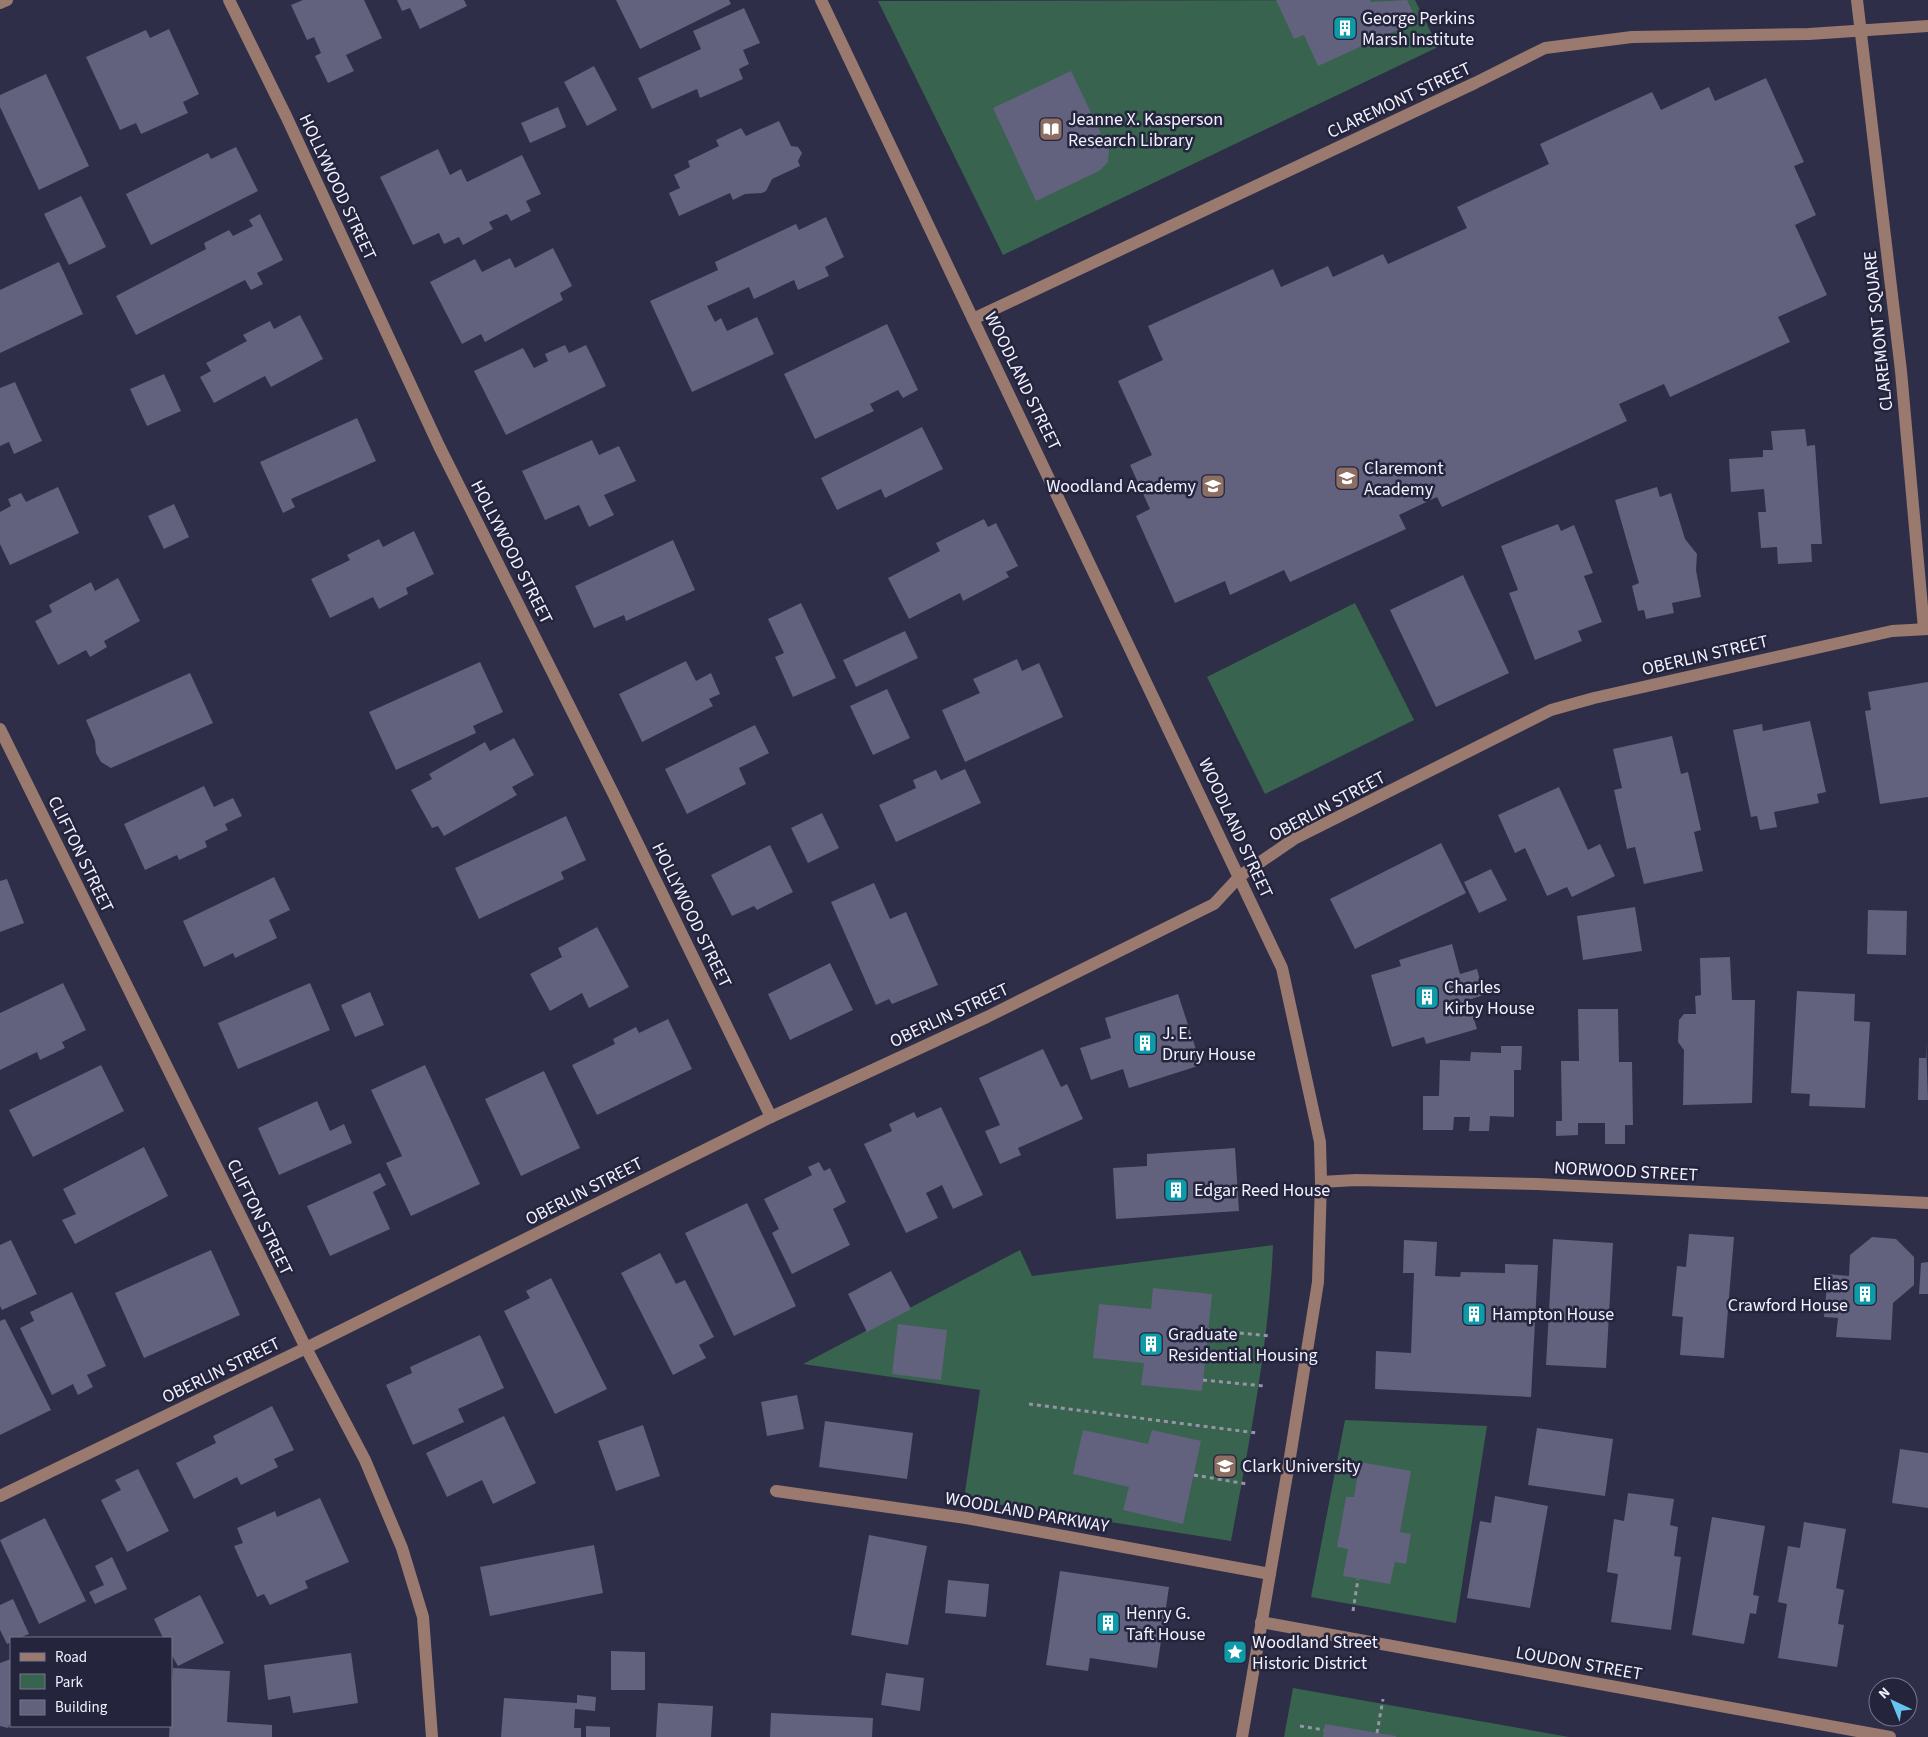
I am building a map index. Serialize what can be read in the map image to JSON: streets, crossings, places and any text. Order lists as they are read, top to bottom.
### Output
{
  "streets": {
    "street": [
      "CLAREMONT STREET",
      "HOLLYWOOD STREET",
      "CLAREMONT SQUARE",
      "WOODLAND STREET",
      "OBERLIN STREET",
      "CLIFTON STREET",
      "NORWOOD STREET",
      "WOODLAND PARKWAY",
      "LOUDON STREET"
    ]
  },
  "crossings": [
    ["CLAREMONT STREET", "CLAREMONT SQUARE"],
    ["CLAREMONT STREET", "WOODLAND STREET"],
    ["HOLLYWOOD STREET", "OBERLIN STREET"],
    ["CLAREMONT SQUARE", "OBERLIN STREET"],
    ["WOODLAND STREET", "OBERLIN STREET"],
    ["WOODLAND STREET", "NORWOOD STREET"],
    ["WOODLAND STREET", "WOODLAND PARKWAY"],
    ["WOODLAND STREET", "LOUDON STREET"],
    ["OBERLIN STREET", "CLIFTON STREET"]
  ],
  "places": {
    "building": [
      "George Perkins Marsh Institute",
      "Charles Kirby House",
      "J. E. Drury House",
      "Edgar Reed House",
      "Elias Crawford House",
      "Hampton House",
      "Graduate Residential Housing",
      "Henry G. Taft House"
    ],
    "library": ["Jeanne X. Kasperson Research Library"],
    "school or university": ["Claremont Academy", "Woodland Academy", "Clark University"],
    "place": ["Woodland Street Historic District"]
  },
  "legend": ["Road", "Park", "Building"],
  "north": "top left"
}
